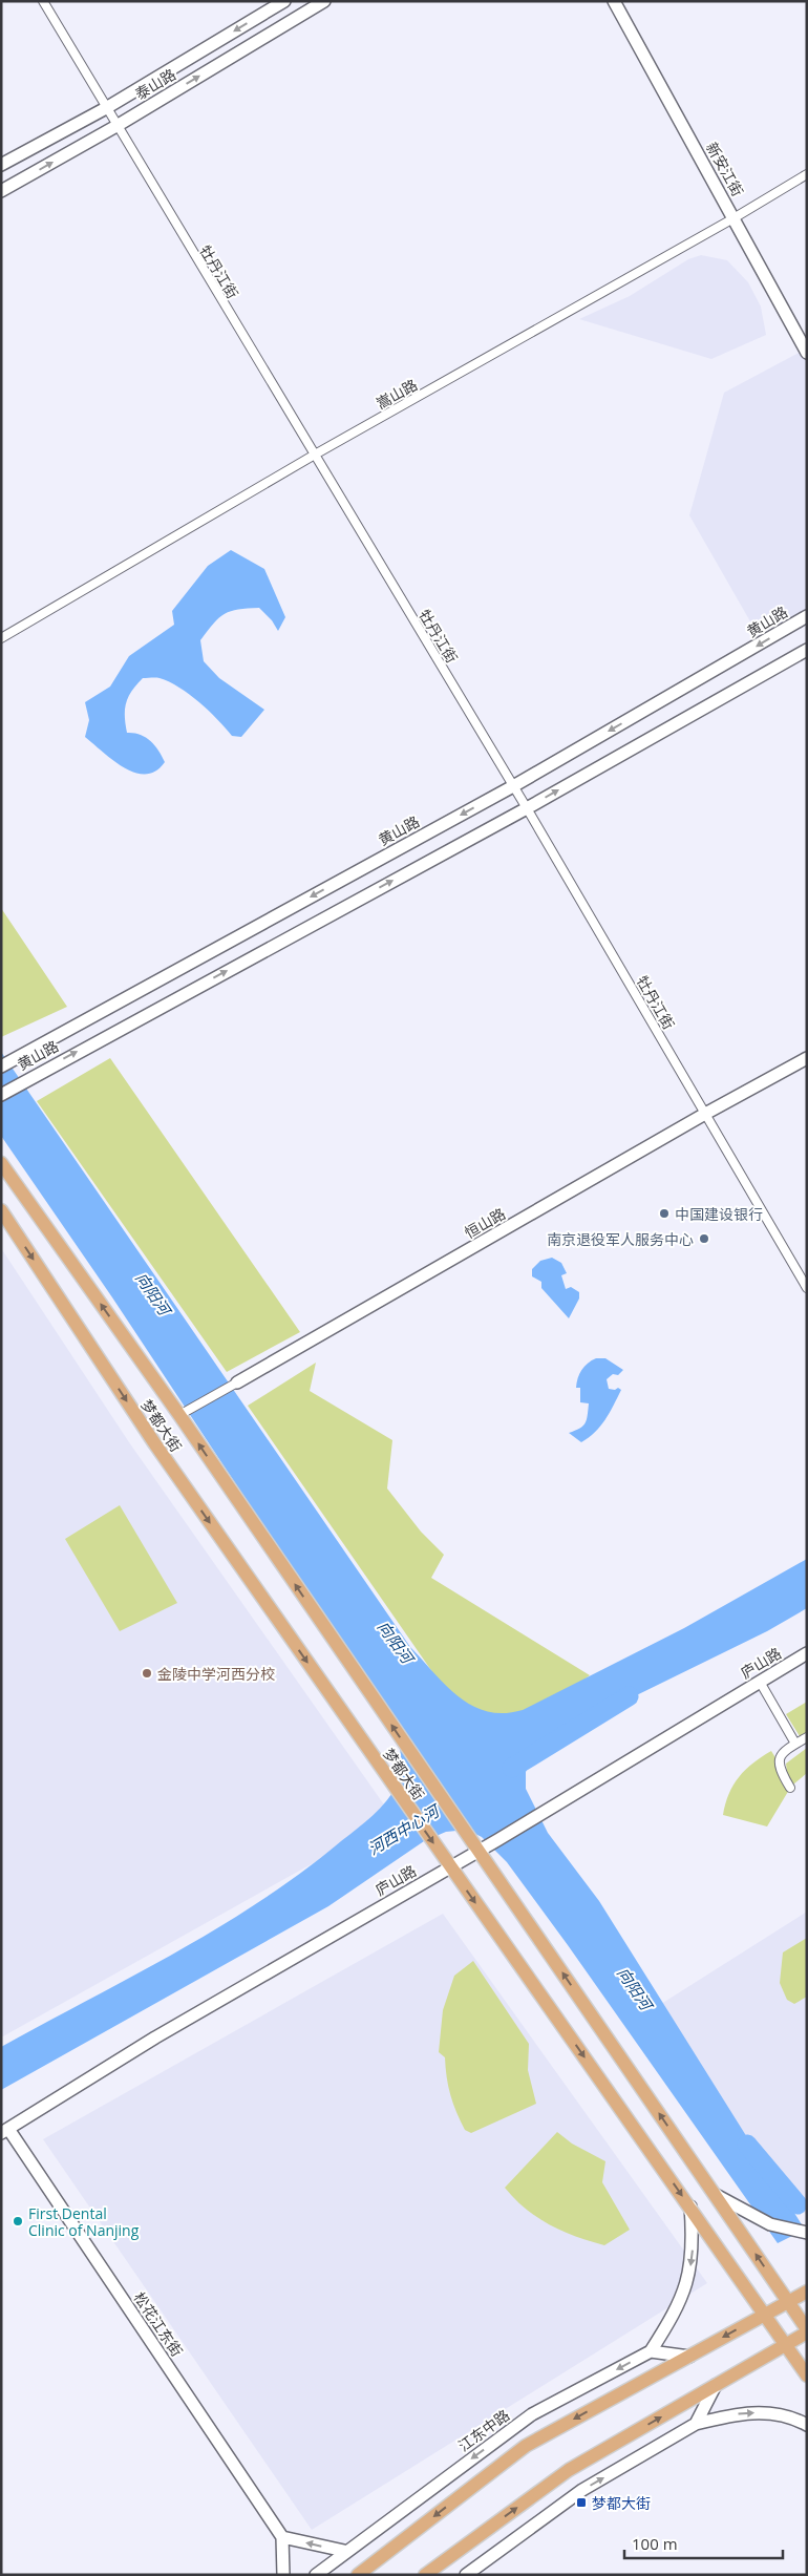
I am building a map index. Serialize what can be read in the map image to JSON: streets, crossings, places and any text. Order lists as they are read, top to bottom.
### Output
{
  "streets": {
    "main road": ["梦都大街"],
    "street": [
      "泰山路",
      "新安江街",
      "牡丹江街",
      "嵩山路",
      "黄山路",
      "恒山路",
      "庐山路",
      "松花江东街",
      "江东中路"
    ]
  },
  "crossings": [
    ["泰山路", "牡丹江街"],
    ["新安江街", "嵩山路"],
    ["牡丹江街", "嵩山路"],
    ["牡丹江街", "黄山路"],
    ["牡丹江街", "恒山路"],
    ["恒山路", "梦都大街"],
    ["梦都大街", "庐山路"],
    ["庐山路", "松花江东街"]
  ],
  "water": ["向阳河", "河西中心河"],
  "places": {
    "other": [
      "中国建设银行",
      "南京退役军人服务中心",
      "金陵中学河西分校",
      "First Dental Clinic of Nanjing"
    ],
    "transit": ["梦都大街"]
  },
  "scale_bar": "100 m"
}
